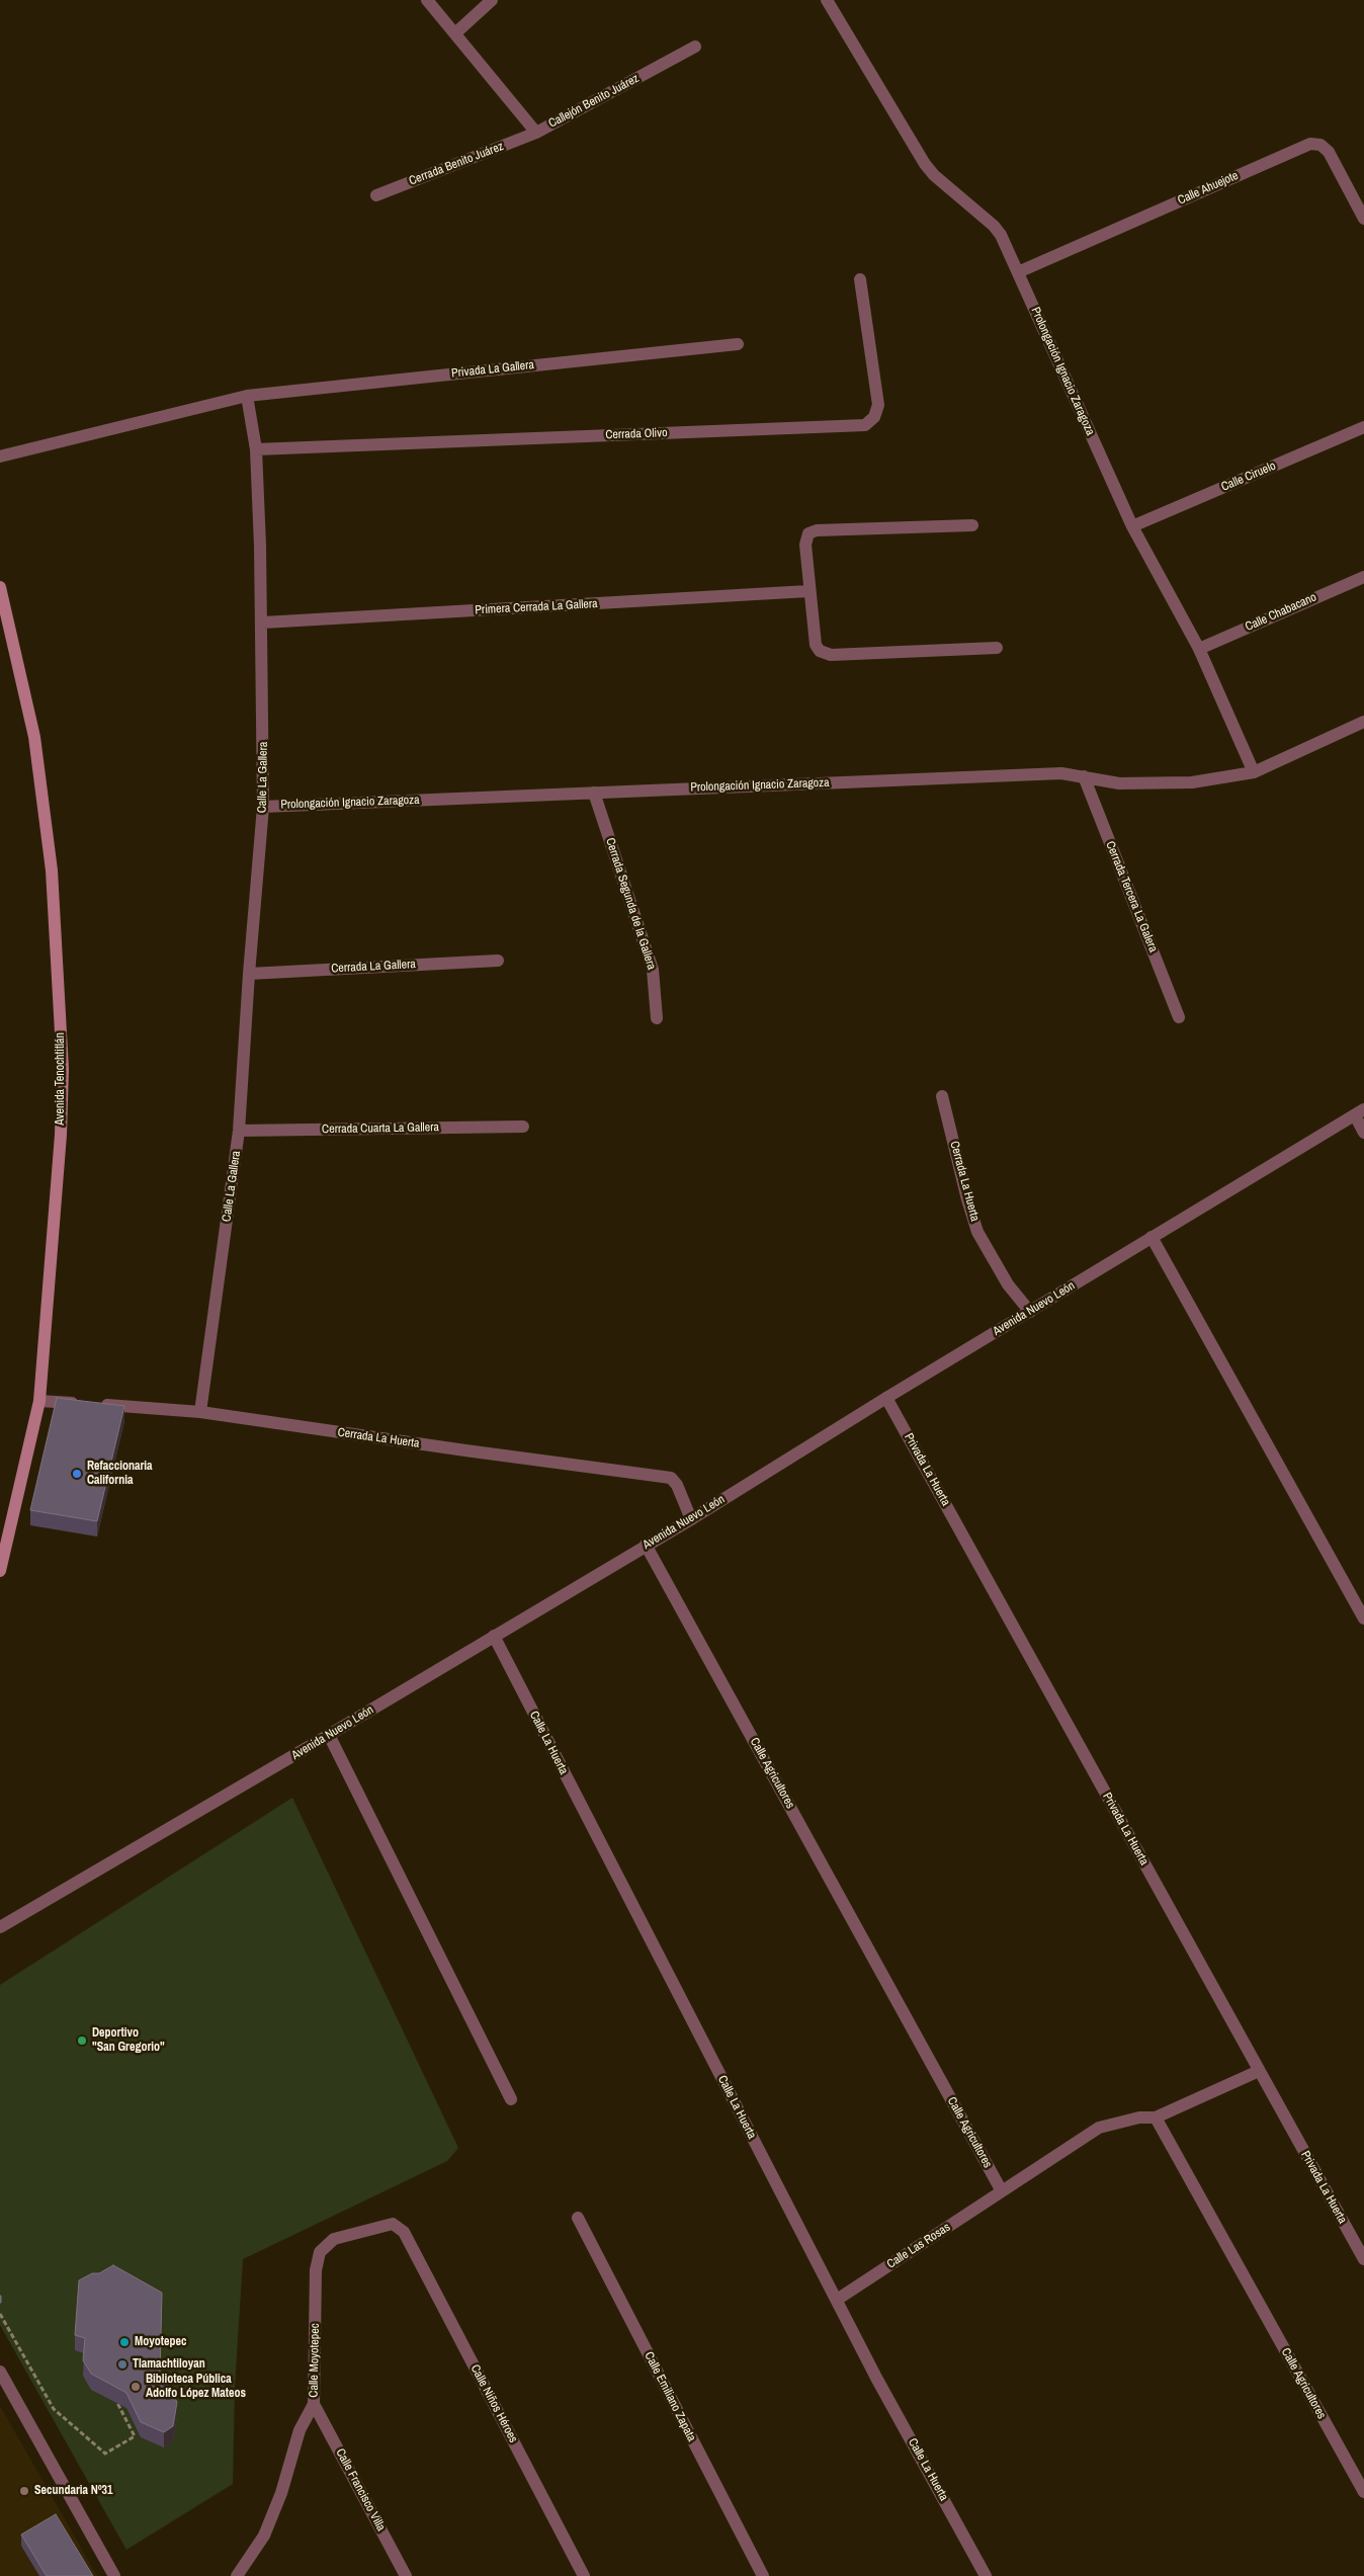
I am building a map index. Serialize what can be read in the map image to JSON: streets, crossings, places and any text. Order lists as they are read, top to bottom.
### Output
{
  "streets": {
    "main road": ["Avenida Tenochtitlán"],
    "street": [
      "Callejón Benito Juárez",
      "Cerrada Benito Juárez",
      "Calle Ahuejote",
      "Privada La Gallera",
      "Prolongación Ignacio Zaragoza",
      "Cerrada Olivo",
      "Calle Ciruelo",
      "Primera Cerrada La Gallera",
      "Calle Chabacano",
      "Calle La Gallera",
      "Cerrada Tercera La Galera",
      "Cerrada Segunda de la Gallera",
      "Cerrada La Gallera",
      "Cerrada Cuarta La Gallera",
      "Cerrada La Huerta",
      "Avenida Nuevo León",
      "Privada La Huerta",
      "Calle La Huerta",
      "Calle Agricultores",
      "Calle Las Rosas",
      "Calle Moyotepec",
      "Calle Emiliano Zapata",
      "Calle Niños Héroes",
      "Calle Francisco Villa"
    ]
  },
  "crossings": [
    ["Callejón Benito Juárez", "Cerrada Benito Juárez"],
    ["Calle Ahuejote", "Prolongación Ignacio Zaragoza"],
    ["Privada La Gallera", "Calle La Gallera"],
    ["Prolongación Ignacio Zaragoza", "Calle Ciruelo"],
    ["Prolongación Ignacio Zaragoza", "Calle Chabacano"],
    ["Prolongación Ignacio Zaragoza", "Calle La Gallera"],
    ["Prolongación Ignacio Zaragoza", "Cerrada Tercera La Galera"],
    ["Prolongación Ignacio Zaragoza", "Cerrada Segunda de la Gallera"],
    ["Cerrada Olivo", "Calle La Gallera"],
    ["Primera Cerrada La Gallera", "Calle La Gallera"],
    ["Calle La Gallera", "Cerrada La Gallera"],
    ["Calle La Gallera", "Cerrada Cuarta La Gallera"],
    ["Calle La Gallera", "Cerrada La Huerta"],
    ["Avenida Tenochtitlán", "Cerrada La Huerta"],
    ["Cerrada La Huerta", "Avenida Nuevo León"],
    ["Avenida Nuevo León", "Privada La Huerta"],
    ["Avenida Nuevo León", "Calle La Huerta"],
    ["Avenida Nuevo León", "Calle Agricultores"],
    ["Calle La Huerta", "Calle Las Rosas"],
    ["Calle Agricultores", "Calle Las Rosas"],
    ["Calle Moyotepec", "Calle Niños Héroes"],
    ["Calle Moyotepec", "Calle Francisco Villa"]
  ],
  "places": [
    "Refaccionaria California",
    "Deportivo \"San Gregorio\"",
    "Moyotepec",
    "Tlamachtiloyan",
    "Biblioteca Pública Adolfo López Mateos",
    "Secundaria Nº31"
  ]
}
